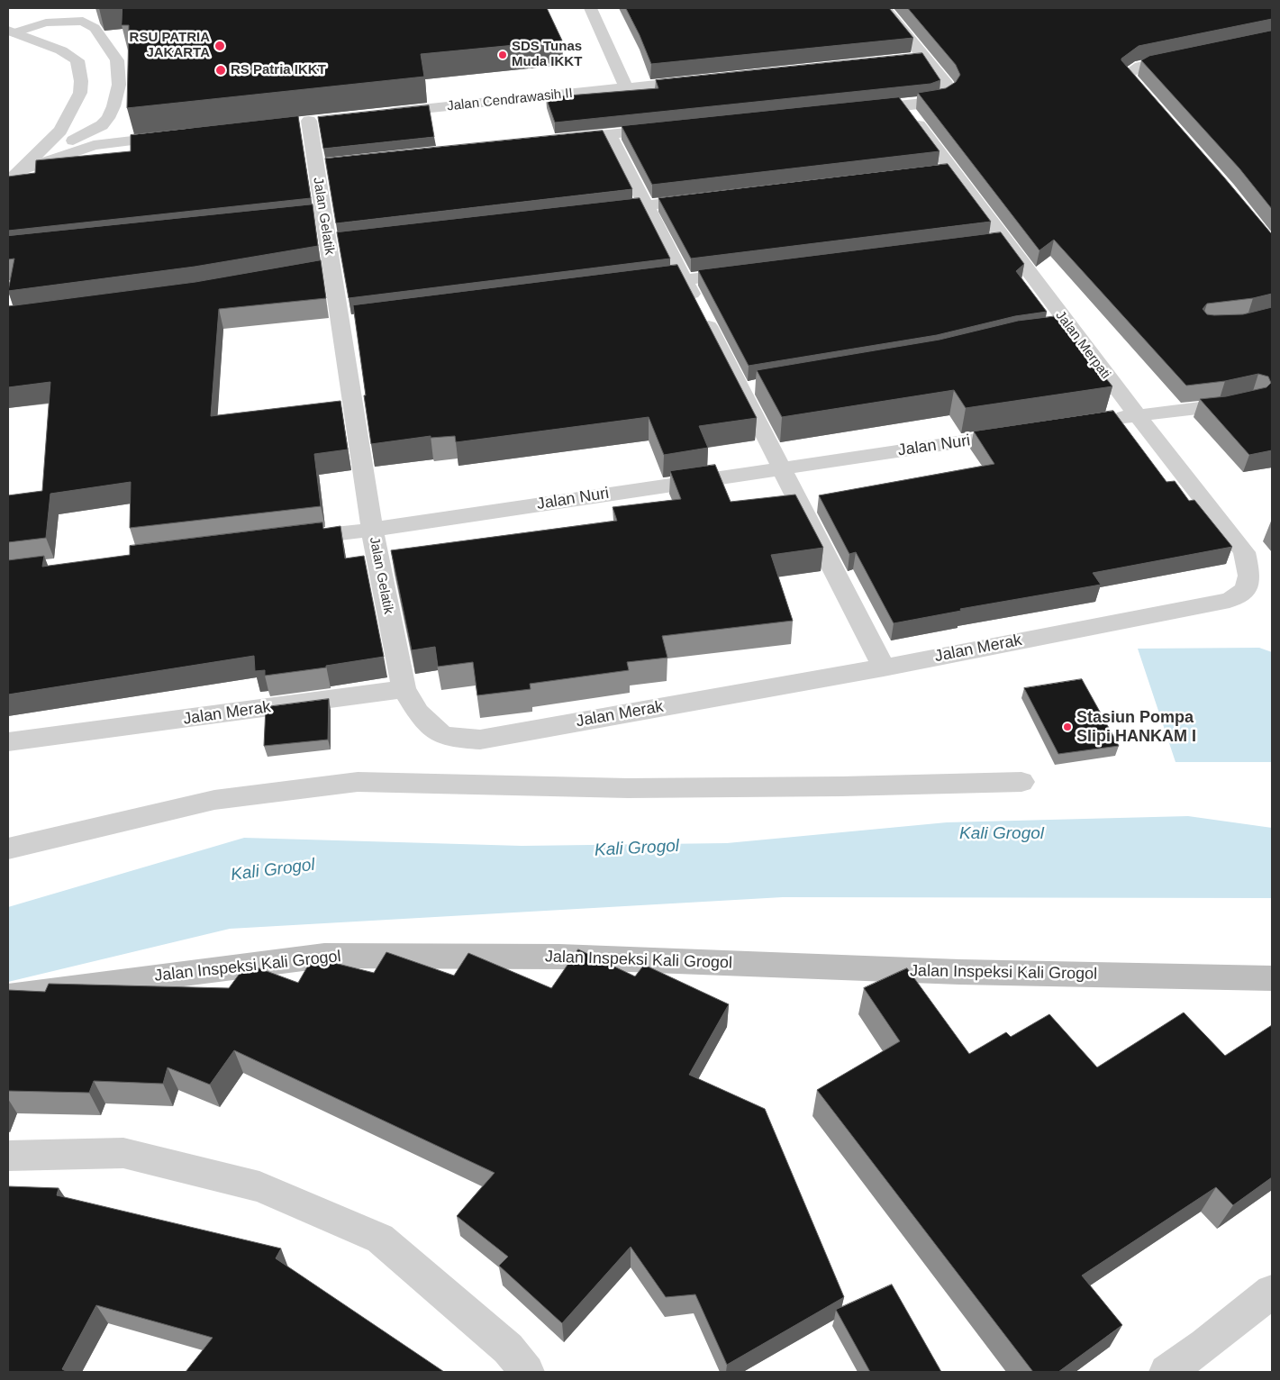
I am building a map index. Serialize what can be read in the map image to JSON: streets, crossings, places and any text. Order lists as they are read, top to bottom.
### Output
{
  "streets": {
    "street": [
      "Jalan Cendrawasih II",
      "Jalan Gelatik",
      "Jalan Merpati",
      "Jalan Nuri",
      "Jalan Merak",
      "Jalan Inspeksi Kali Grogol"
    ]
  },
  "crossings": [
    ["Jalan Gelatik", "Jalan Nuri"],
    ["Jalan Gelatik", "Jalan Merak"],
    ["Jalan Merpati", "Jalan Merak"]
  ],
  "water": ["Kali Grogol"],
  "places": [
    "RSU PATRIA JAKARTA",
    "SDS Tunas Muda IKKT",
    "RS Patria IKKT",
    "Stasiun Pompa Slipi HANKAM I"
  ]
}
